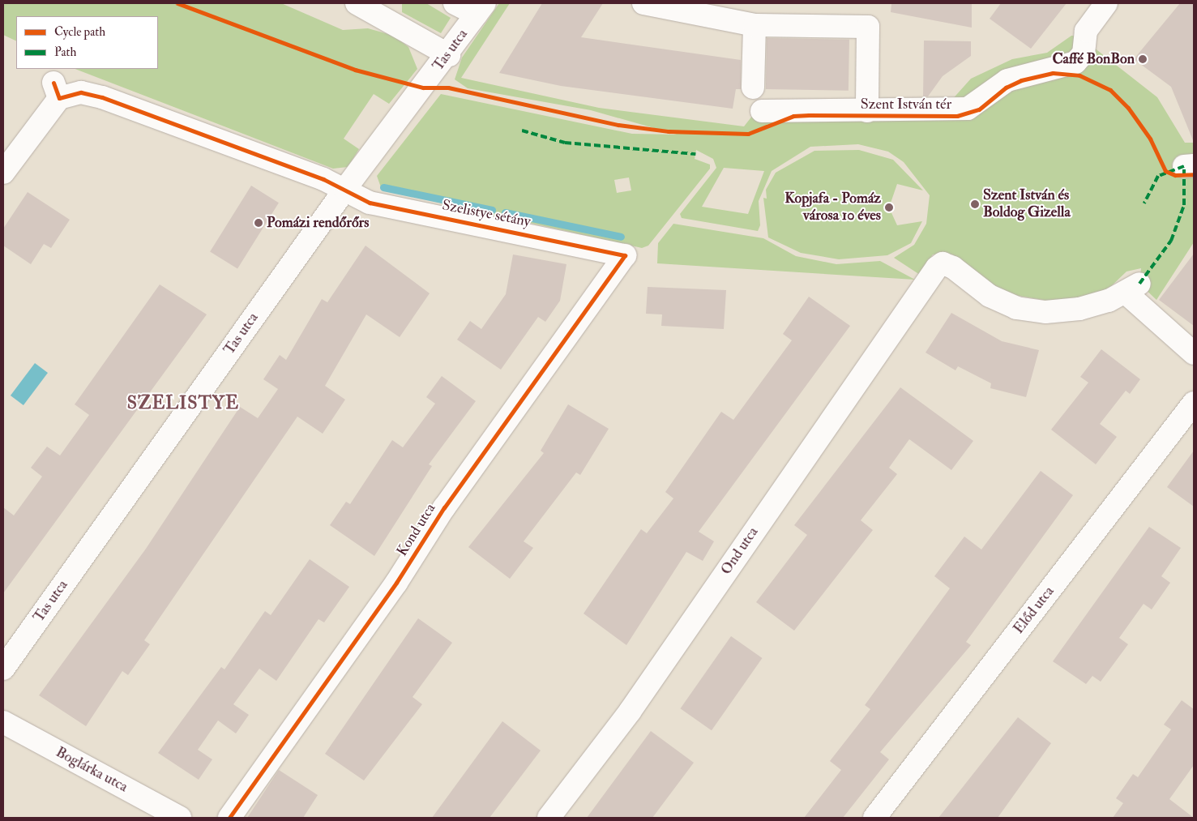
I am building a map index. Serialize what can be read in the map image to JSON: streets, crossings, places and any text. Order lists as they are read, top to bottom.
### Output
{
  "streets": {
    "street": [
      "Tas utca",
      "Szent István tér",
      "Szelistye sétány",
      "Kond utca",
      "Ond utca",
      "Előd utca",
      "Boglárka utca"
    ]
  },
  "crossings": [
    ["Tas utca", "Szelistye sétány"],
    ["Szelistye sétány", "Kond utca"]
  ],
  "districts": ["SZELISTYE"],
  "places": [
    "Caffé BonBon",
    "Szent István és Boldog Gizella",
    "Kopjafa - Pomáz városa 10 éves",
    "Pomázi rendőrőrs"
  ],
  "legend": ["Cycle path", "Path"]
}
